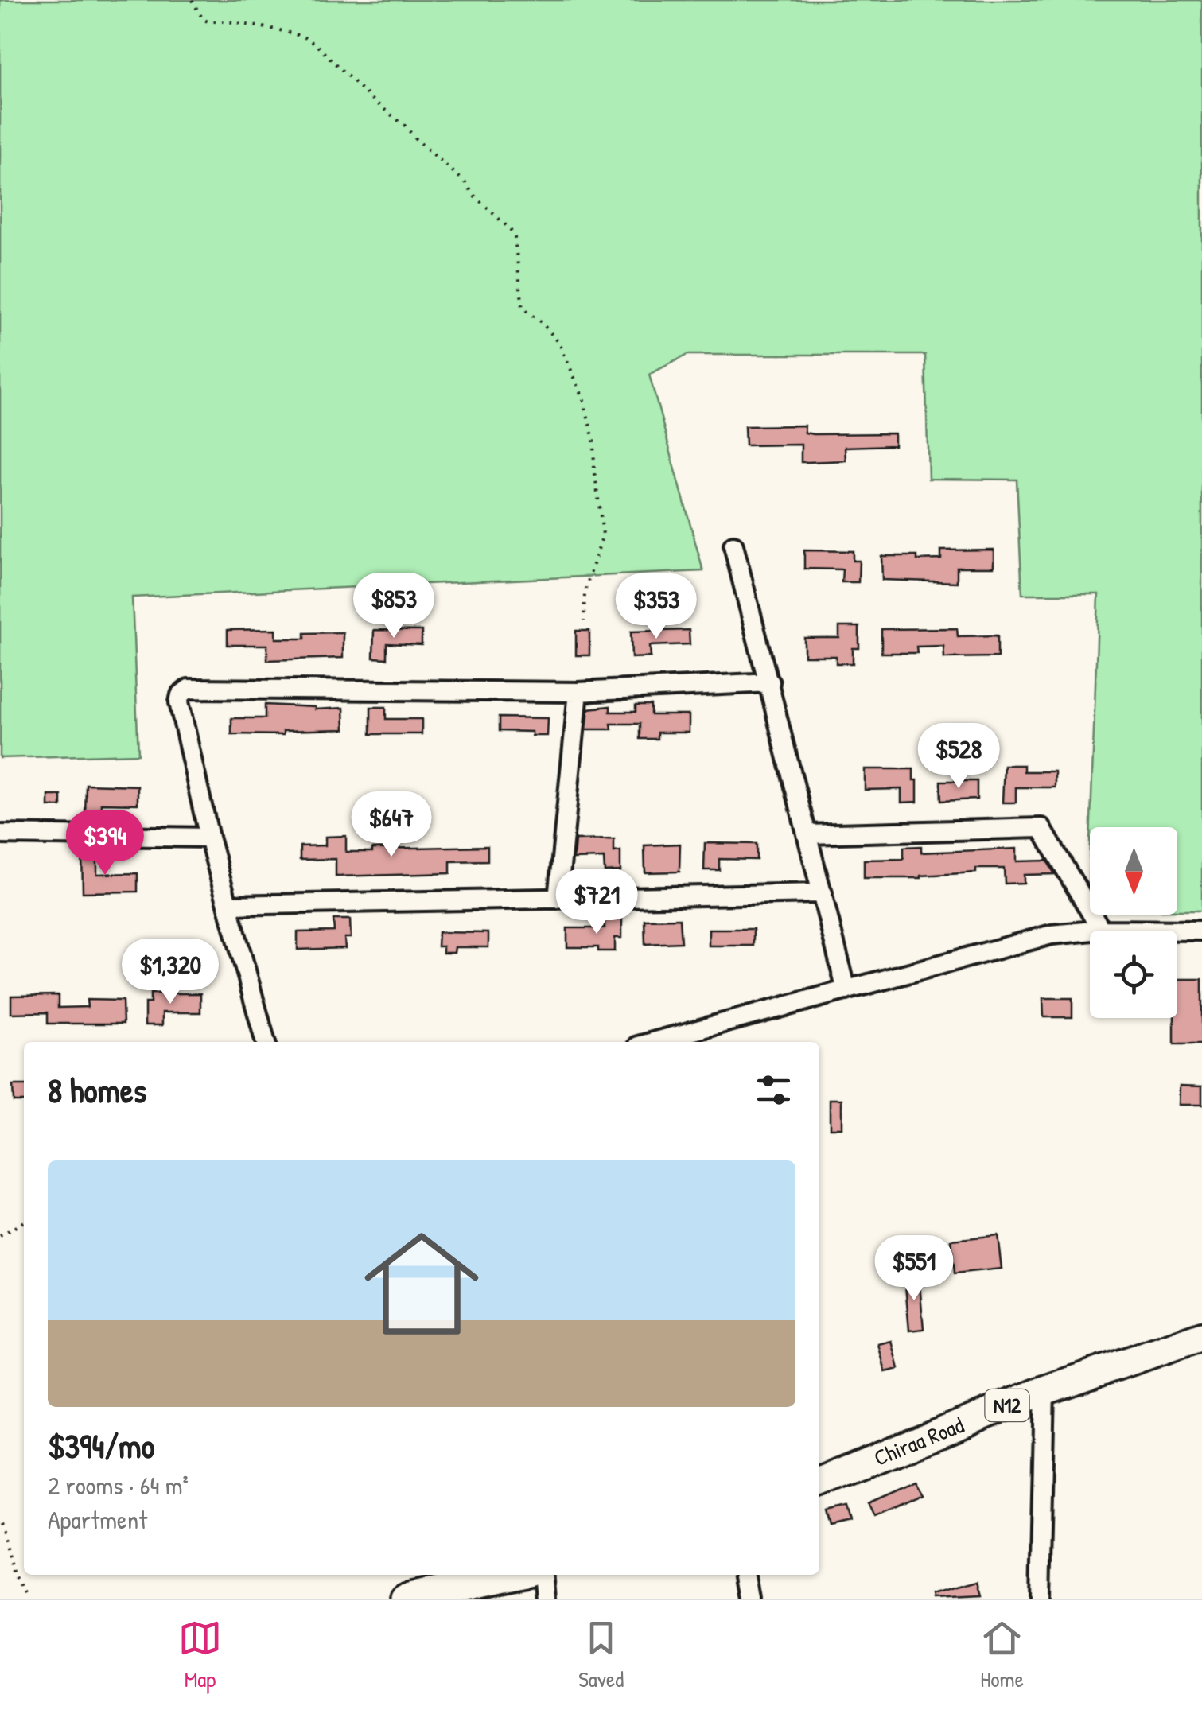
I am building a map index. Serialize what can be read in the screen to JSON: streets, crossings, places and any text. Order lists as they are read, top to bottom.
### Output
{
  "streets": {
    "highway": ["N12", "Chiraa Road"]
  },
  "north": "bottom",
  "page": {
    "price": [
      "$853",
      "$353",
      "$528",
      "$647",
      "$394",
      "$721",
      "$1,320",
      "$551"
    ],
    "heading": "8 homes",
    "list": [
      {
        "name": "$394/mo",
        "note": "2 rooms · 64 m² · Apartment"
      }
    ],
    "tabs": ["Map", "Saved", "Home"]
  }
}
